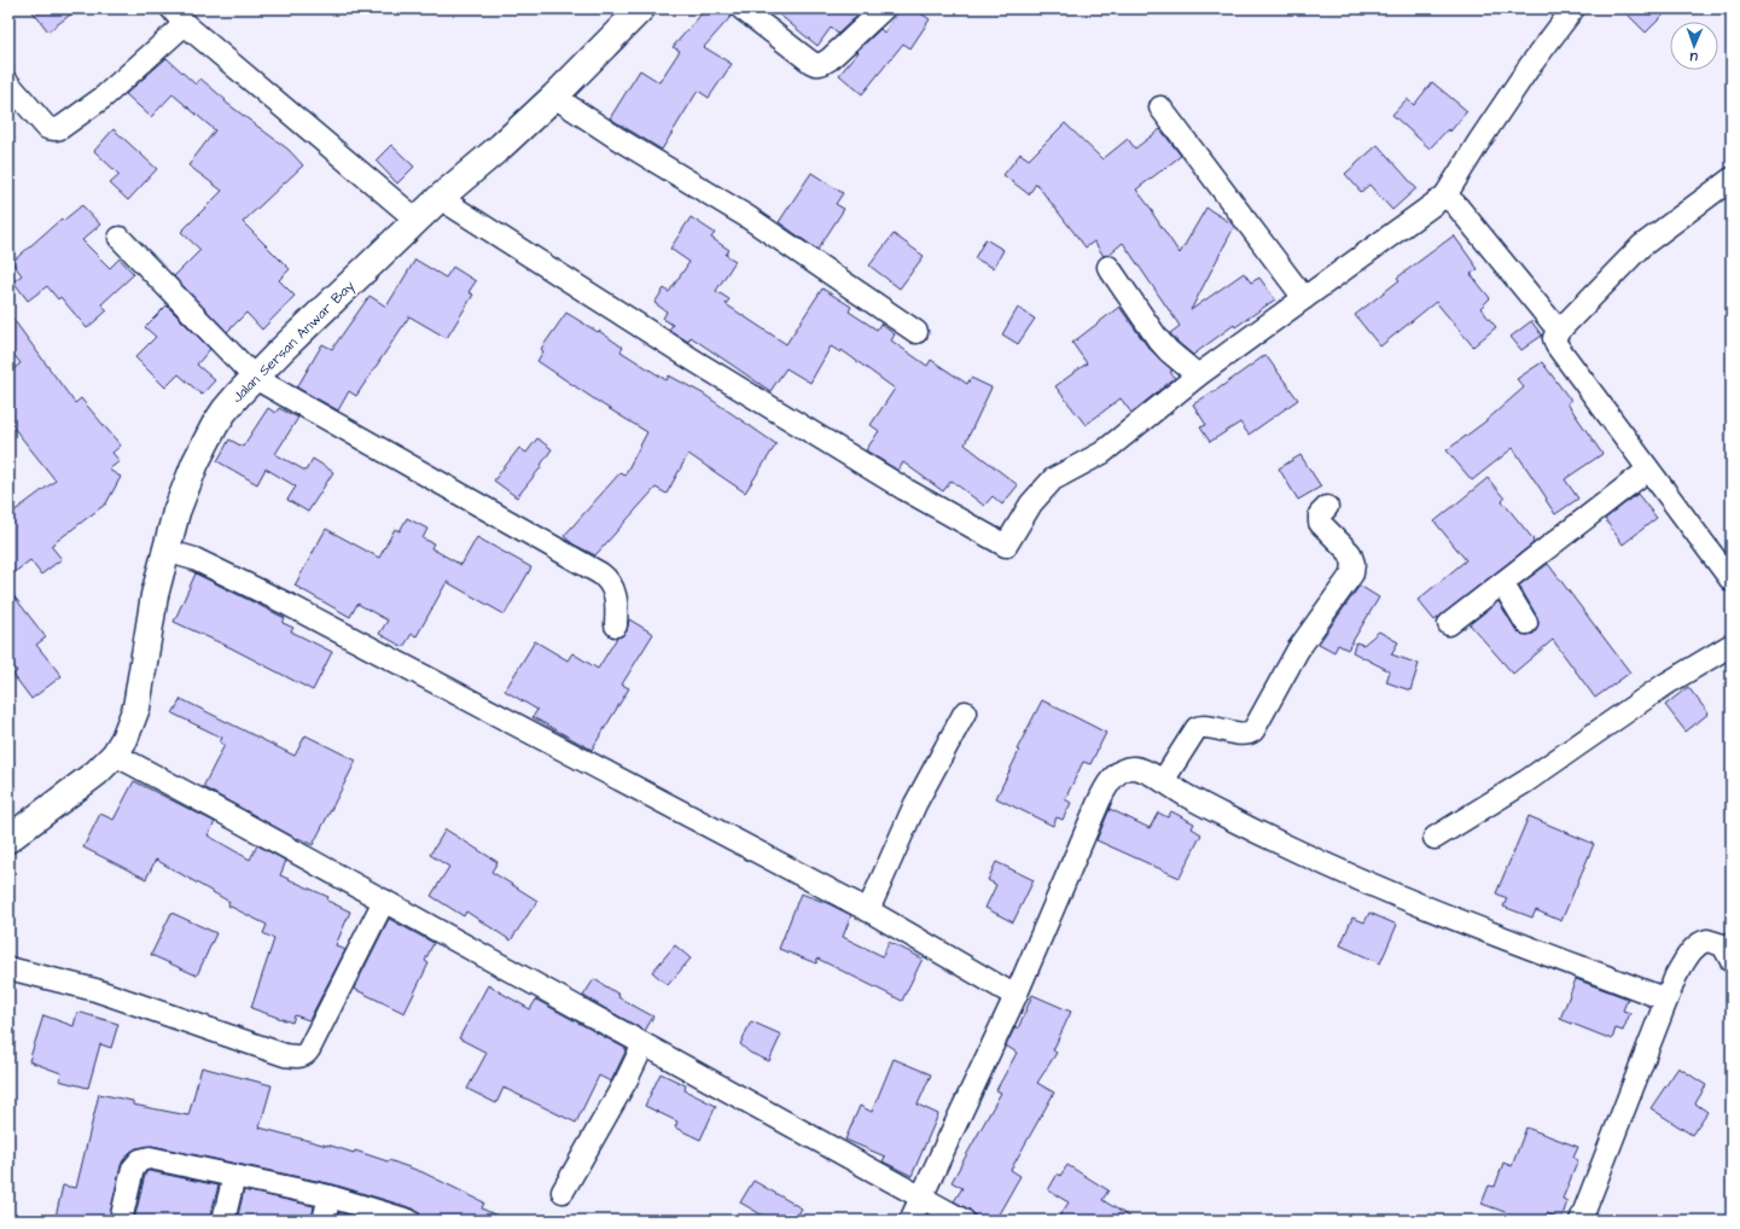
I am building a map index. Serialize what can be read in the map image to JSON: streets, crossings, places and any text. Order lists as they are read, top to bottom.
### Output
{
  "streets": {
    "main road": ["Jalan Sersan Anwar Bay"]
  },
  "north": "bottom"
}
